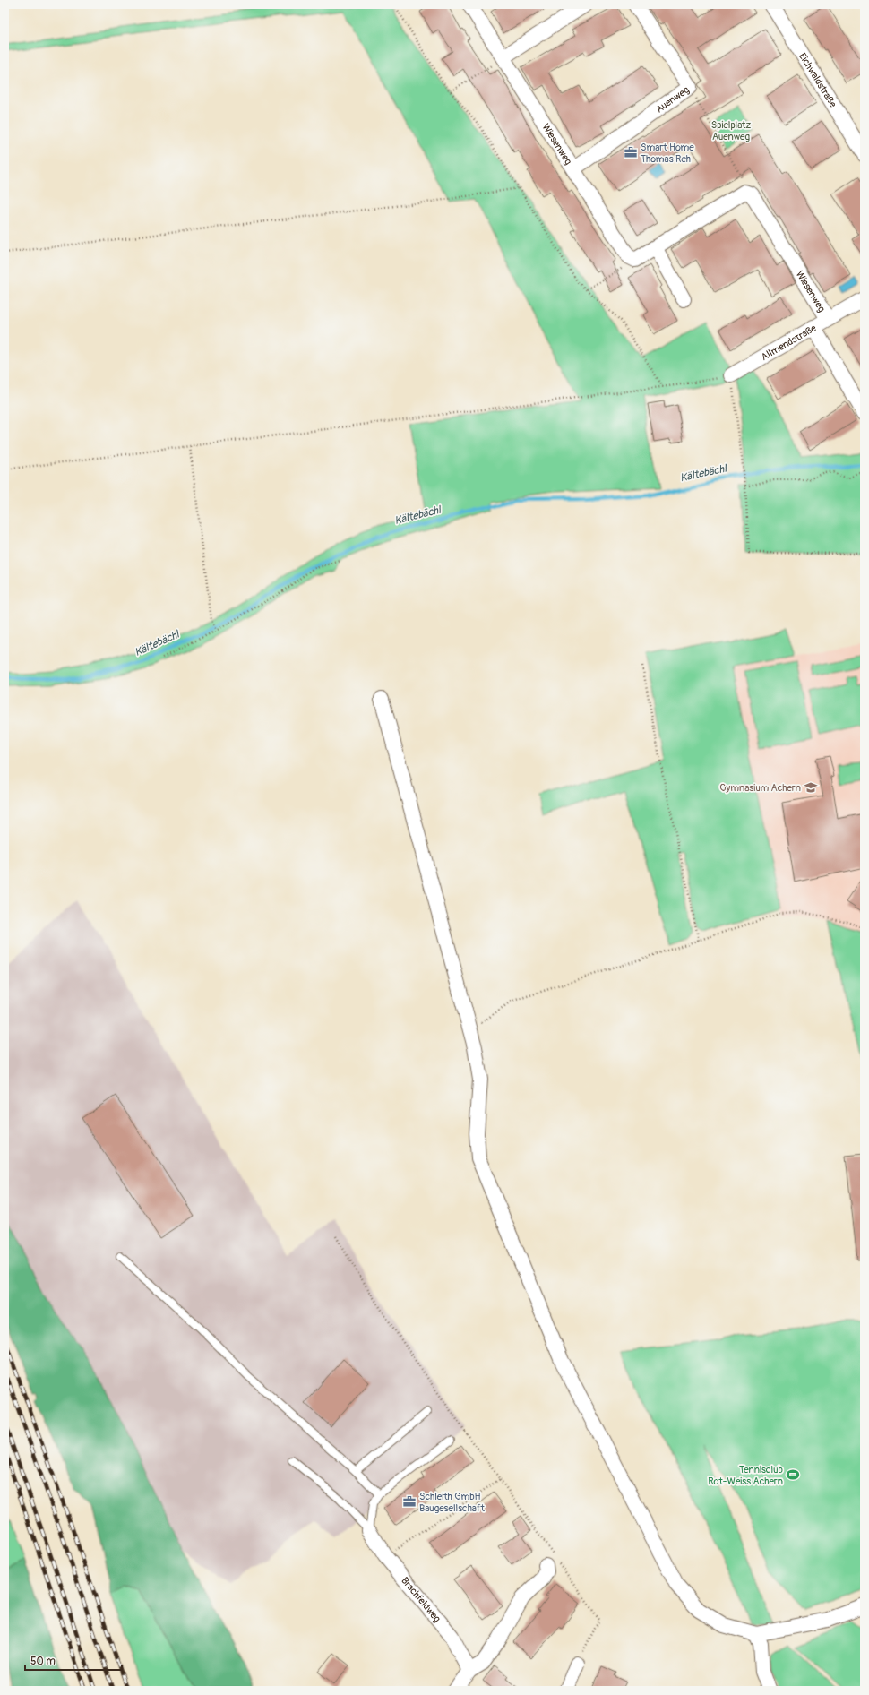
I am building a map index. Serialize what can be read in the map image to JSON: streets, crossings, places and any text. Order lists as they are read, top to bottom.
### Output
{
  "streets": {
    "street": [
      "Eichwaldstraße",
      "Auenweg",
      "Wiesenweg",
      "Allmendstraße",
      "Brachfeldweg"
    ]
  },
  "crossings": [
    ["Auenweg", "Wiesenweg"],
    ["Wiesenweg", "Allmendstraße"]
  ],
  "water": ["Kältebächl"],
  "parks": ["Spielplatz Auenweg"],
  "places": {
    "office": ["Smart Home Thomas Reh", "Schleith GmbH Baugesellschaft"],
    "school or university": ["Gymnasium Achern"],
    "sports": ["Tennisclub Rot-Weiss Achern"]
  },
  "scale_bar": "50 m"
}
